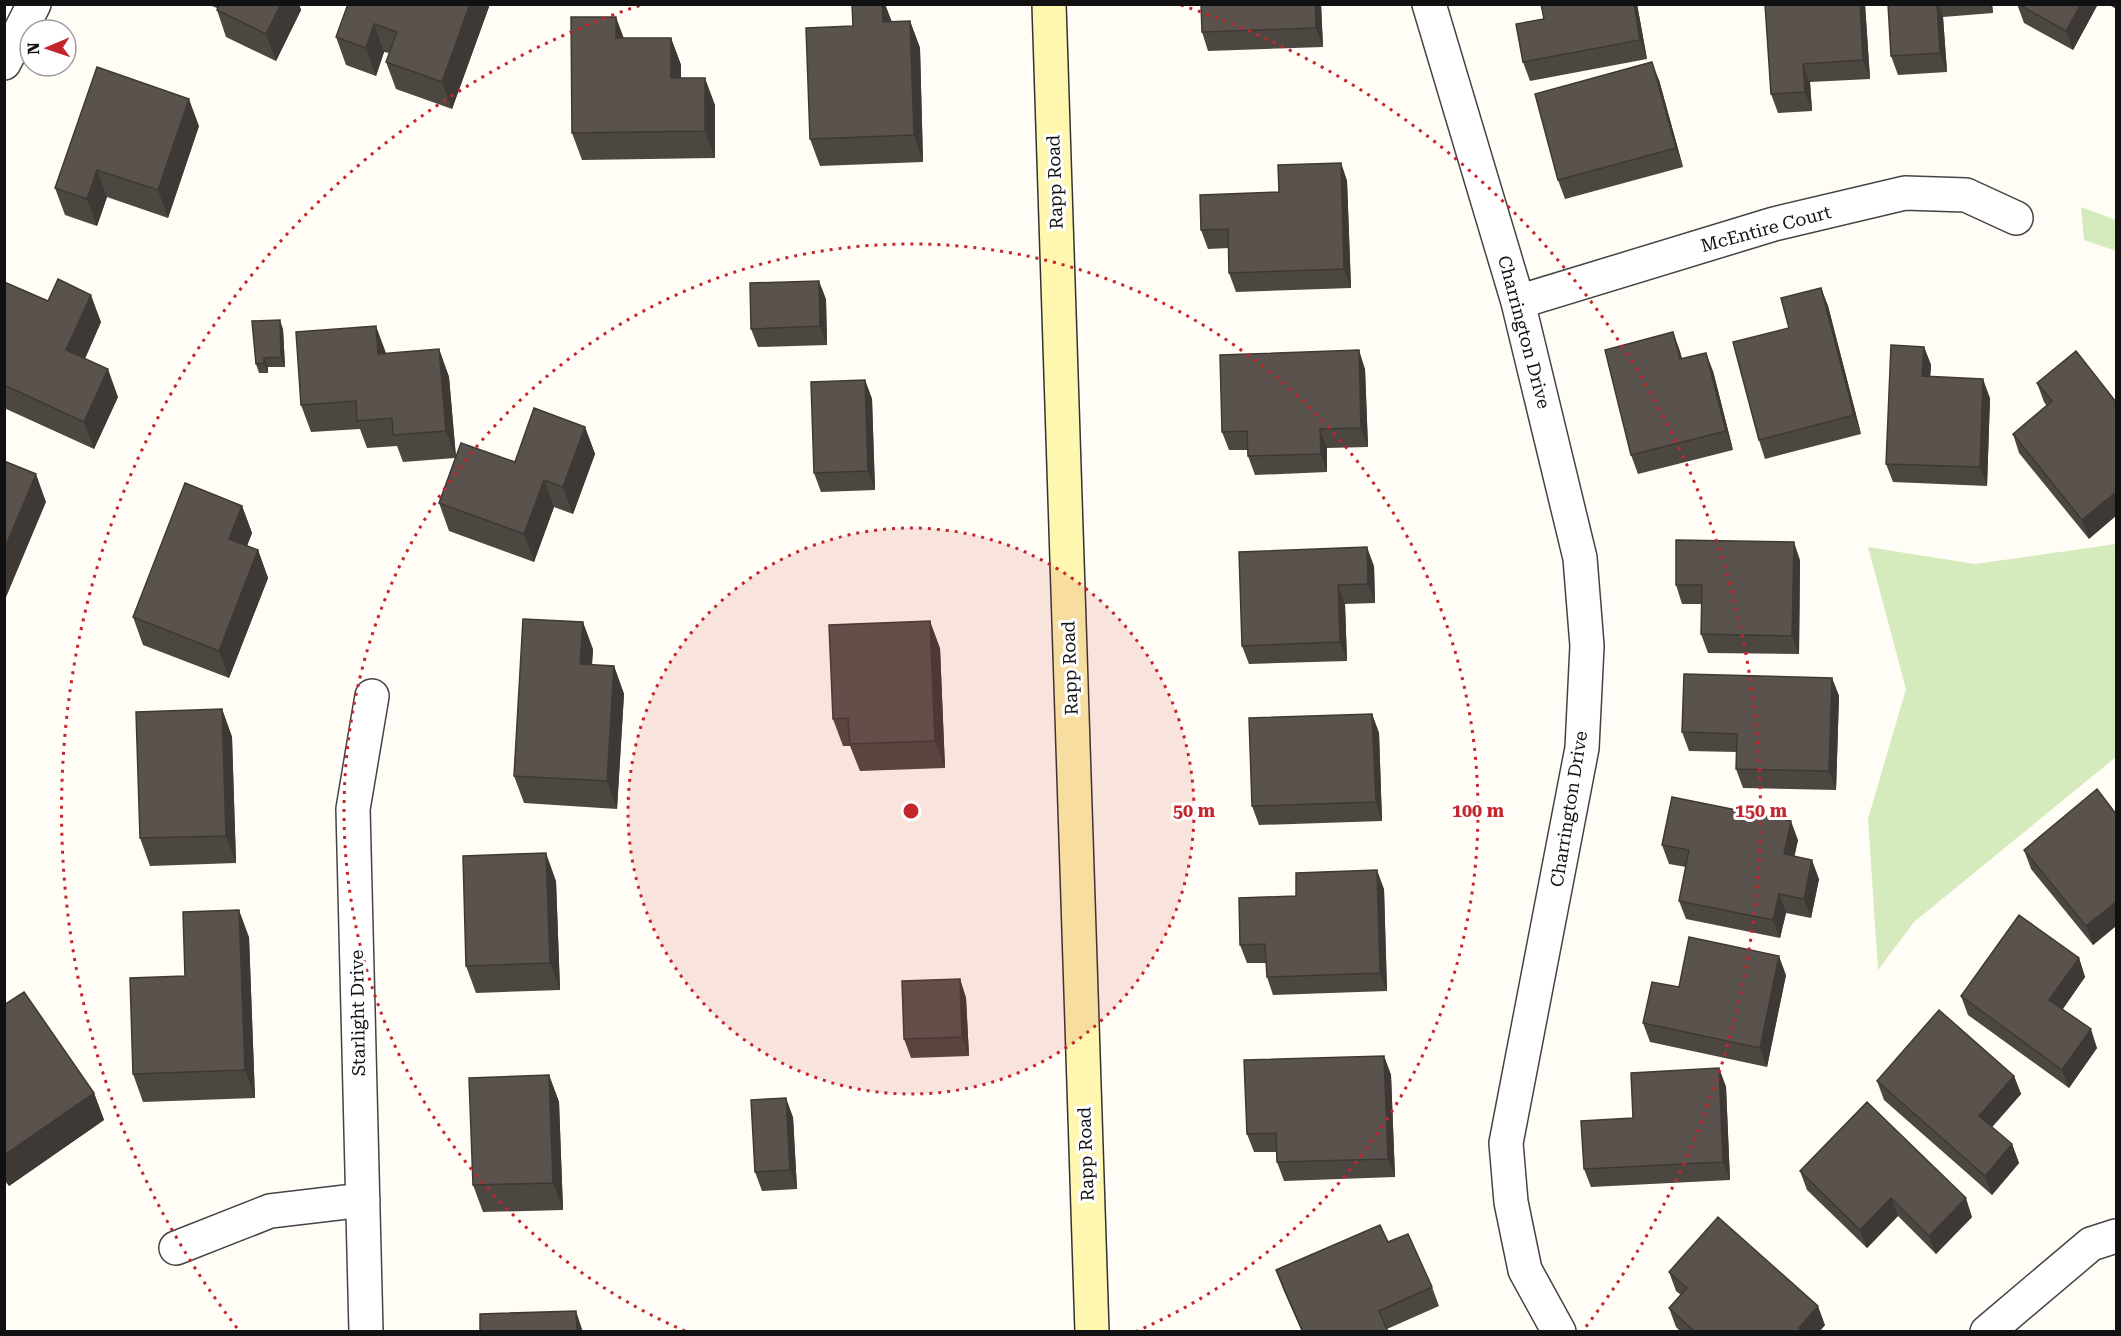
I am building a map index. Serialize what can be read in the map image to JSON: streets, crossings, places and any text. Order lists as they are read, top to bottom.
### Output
{
  "streets": {
    "street": [
      "Rapp Road",
      "McEntire Court",
      "Charrington Drive",
      "Starlight Drive"
    ]
  },
  "crossings": [
    ["McEntire Court", "Charrington Drive"]
  ],
  "north": "left",
  "rings": ["50 m", "100 m", "150 m"]
}
